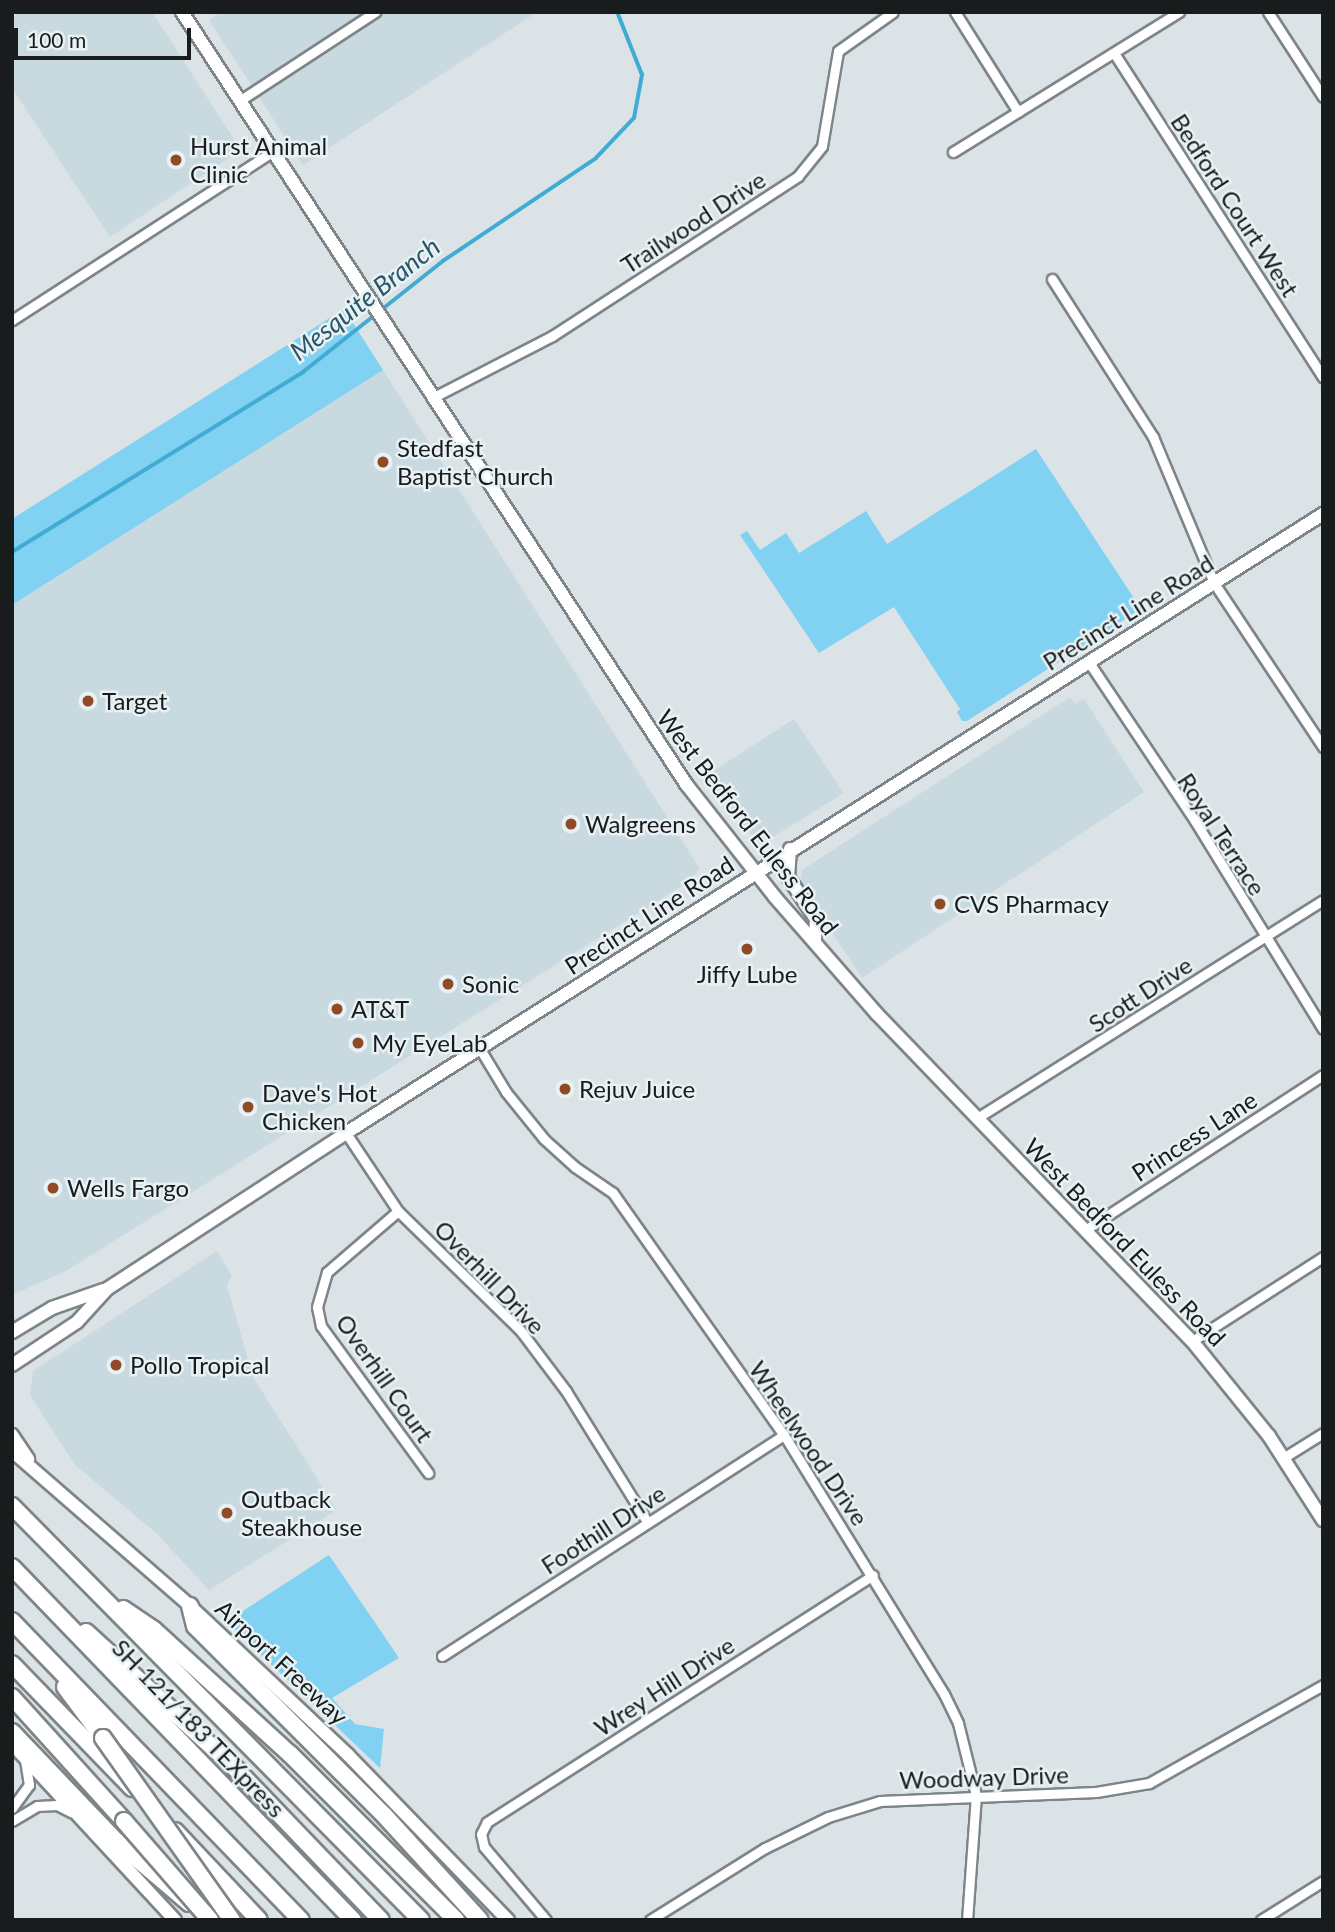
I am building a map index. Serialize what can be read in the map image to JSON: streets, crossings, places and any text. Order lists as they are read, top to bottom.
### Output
{
  "streets": {
    "highway": ["SH 121/183 TEXpress"],
    "main road": ["Precinct Line Road", "West Bedford Euless Road", "Airport Freeway"],
    "street": [
      "Bedford Court West",
      "Trailwood Drive",
      "Royal Terrace",
      "Scott Drive",
      "Princess Lane",
      "Overhill Drive",
      "Overhill Court",
      "Wheelwood Drive",
      "Foothill Drive",
      "Wrey Hill Drive",
      "Woodway Drive"
    ]
  },
  "crossings": [
    ["Trailwood Drive", "West Bedford Euless Road"],
    ["Precinct Line Road", "West Bedford Euless Road"],
    ["Precinct Line Road", "Royal Terrace"],
    ["Precinct Line Road", "Overhill Drive"],
    ["Precinct Line Road", "Wheelwood Drive"],
    ["West Bedford Euless Road", "Scott Drive"],
    ["West Bedford Euless Road", "Princess Lane"],
    ["Royal Terrace", "Scott Drive"],
    ["Overhill Drive", "Overhill Court"],
    ["Overhill Drive", "Foothill Drive"],
    ["Wheelwood Drive", "Foothill Drive"],
    ["Wheelwood Drive", "Wrey Hill Drive"],
    ["Wheelwood Drive", "Woodway Drive"]
  ],
  "water": ["Mesquite Branch"],
  "places": [
    "Hurst Animal Clinic",
    "Stedfast Baptist Church",
    "Target",
    "Walgreens",
    "CVS Pharmacy",
    "Jiffy Lube",
    "Sonic",
    "AT&T",
    "My EyeLab",
    "Rejuv Juice",
    "Dave's Hot Chicken",
    "Wells Fargo",
    "Pollo Tropical",
    "Outback Steakhouse"
  ],
  "scale_bar": "100 m"
}
